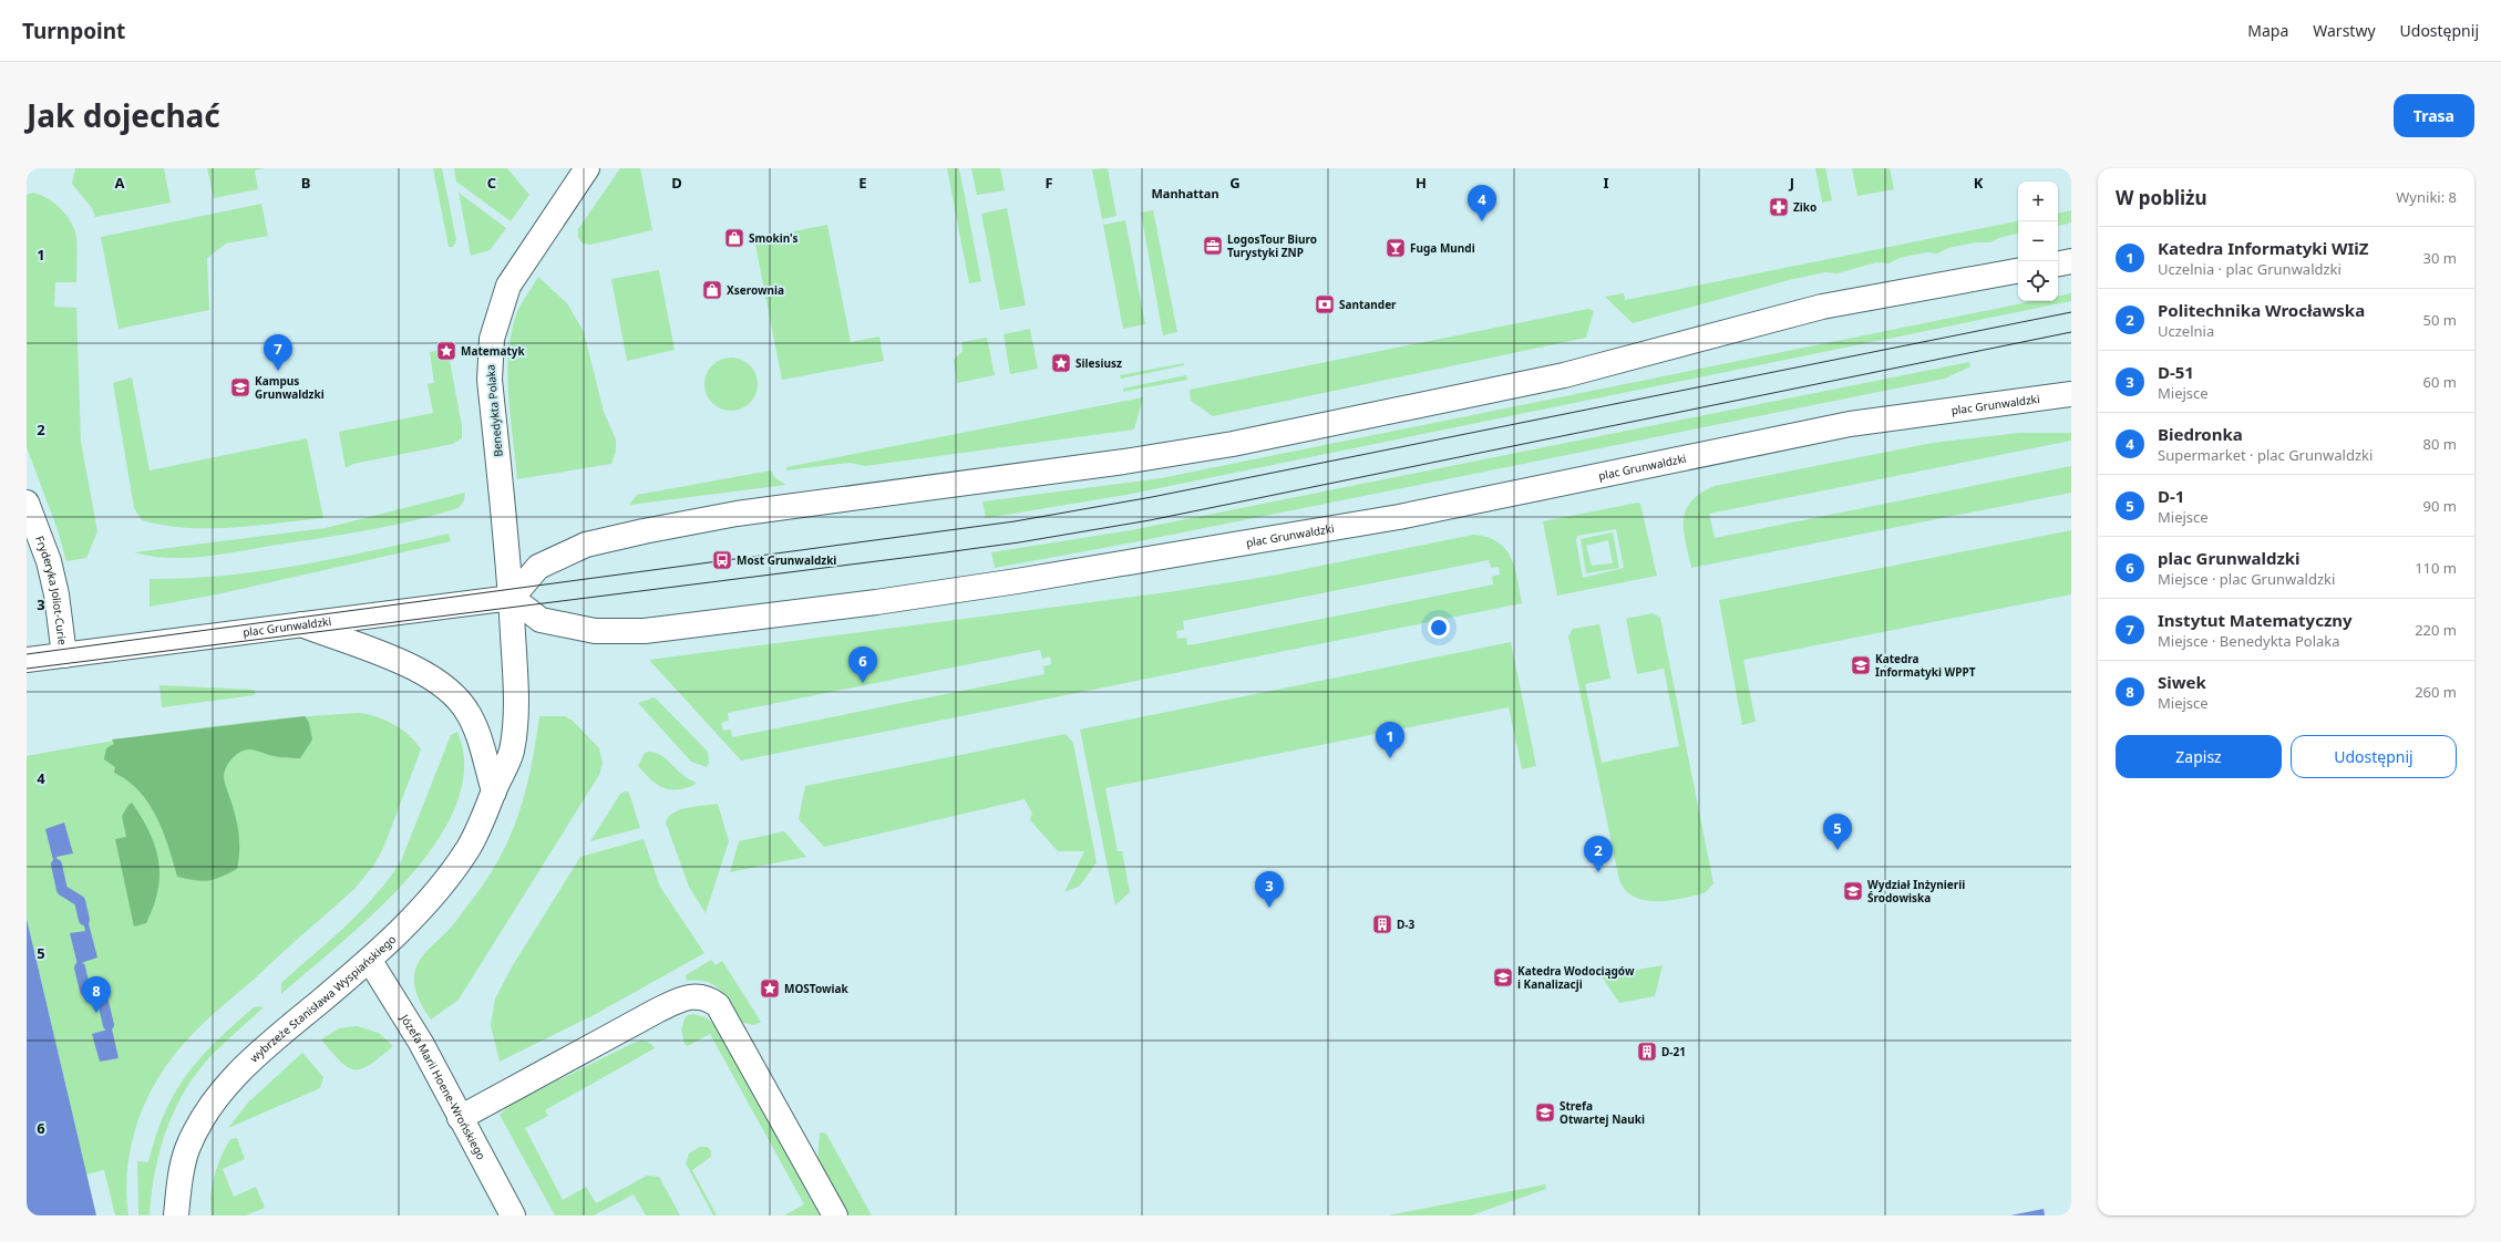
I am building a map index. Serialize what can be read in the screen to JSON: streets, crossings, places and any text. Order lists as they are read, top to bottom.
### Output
{
  "streets": {
    "main road": [
      "plac Grunwaldzki",
      "Benedykta Polaka",
      "Fryderyka Joliot-Curie",
      "wybrzeże Stanisława Wyspiańskiego",
      "Józefa Marii Hoene-Wrońskiego"
    ]
  },
  "crossings": [
    ["plac Grunwaldzki", "Benedykta Polaka"],
    ["plac Grunwaldzki", "Fryderyka Joliot-Curie"],
    ["plac Grunwaldzki", "wybrzeże Stanisława Wyspiańskiego"],
    ["Benedykta Polaka", "wybrzeże Stanisława Wyspiańskiego"],
    ["wybrzeże Stanisława Wyspiańskiego", "Józefa Marii Hoene-Wrońskiego"]
  ],
  "districts": ["Manhattan"],
  "places": {
    "pharmacy": ["Ziko"],
    "shop": ["Smokin's", "Xserownia"],
    "office": ["LogosTour Biuro Turystyki ZNP"],
    "bar": ["Fuga Mundi"],
    "bank": ["Santander"],
    "place": ["Matematyk", "Silesiusz", "MOSTowiak"],
    "school or university": [
      "Kampus Grunwaldzki",
      "Katedra Informatyki WPPT",
      "Wydział Inżynierii Środowiska",
      "Katedra Wodociągów i Kanalizacji",
      "Strefa Otwartej Nauki"
    ],
    "bus stop": ["Most Grunwaldzki"],
    "building": ["D-3", "D-21"]
  },
  "page": {
    "header": "Turnpoint",
    "nav": ["Mapa", "Warstwy", "Udostępnij"],
    "title": "Jak dojechać",
    "buttons": [
      "Trasa",
      ["Zapisz", "Udostępnij"]
    ],
    "heading": ["W pobliżu", "Wyniki: 8"],
    "map_buttons": ["+", "−"],
    "pins": [
      "4",
      "7",
      "6",
      "1",
      "5",
      "2",
      "3",
      "8"
    ],
    "list": [
      {
        "mark": "1",
        "name": "Katedra Informatyki WIiZ",
        "note": "Uczelnia · plac Grunwaldzki",
        "value": "30 m"
      },
      {
        "mark": "2",
        "name": "Politechnika Wrocławska",
        "note": "Uczelnia",
        "value": "50 m"
      },
      {
        "mark": "3",
        "name": "D-51",
        "note": "Miejsce",
        "value": "60 m"
      },
      {
        "mark": "4",
        "name": "Biedronka",
        "note": "Supermarket · plac Grunwaldzki",
        "value": "80 m"
      },
      {
        "mark": "5",
        "name": "D-1",
        "note": "Miejsce",
        "value": "90 m"
      },
      {
        "mark": "6",
        "name": "plac Grunwaldzki",
        "note": "Miejsce · plac Grunwaldzki",
        "value": "110 m"
      },
      {
        "mark": "7",
        "name": "Instytut Matematyczny",
        "note": "Miejsce · Benedykta Polaka",
        "value": "220 m"
      },
      {
        "mark": "8",
        "name": "Siwek",
        "note": "Miejsce",
        "value": "260 m"
      }
    ]
  },
  "grid": {
    "columns": [
      "A",
      "B",
      "C",
      "D",
      "E",
      "F",
      "G",
      "H",
      "I",
      "J",
      "K"
    ],
    "rows": [
      "1",
      "2",
      "3",
      "4",
      "5",
      "6"
    ]
  }
}
